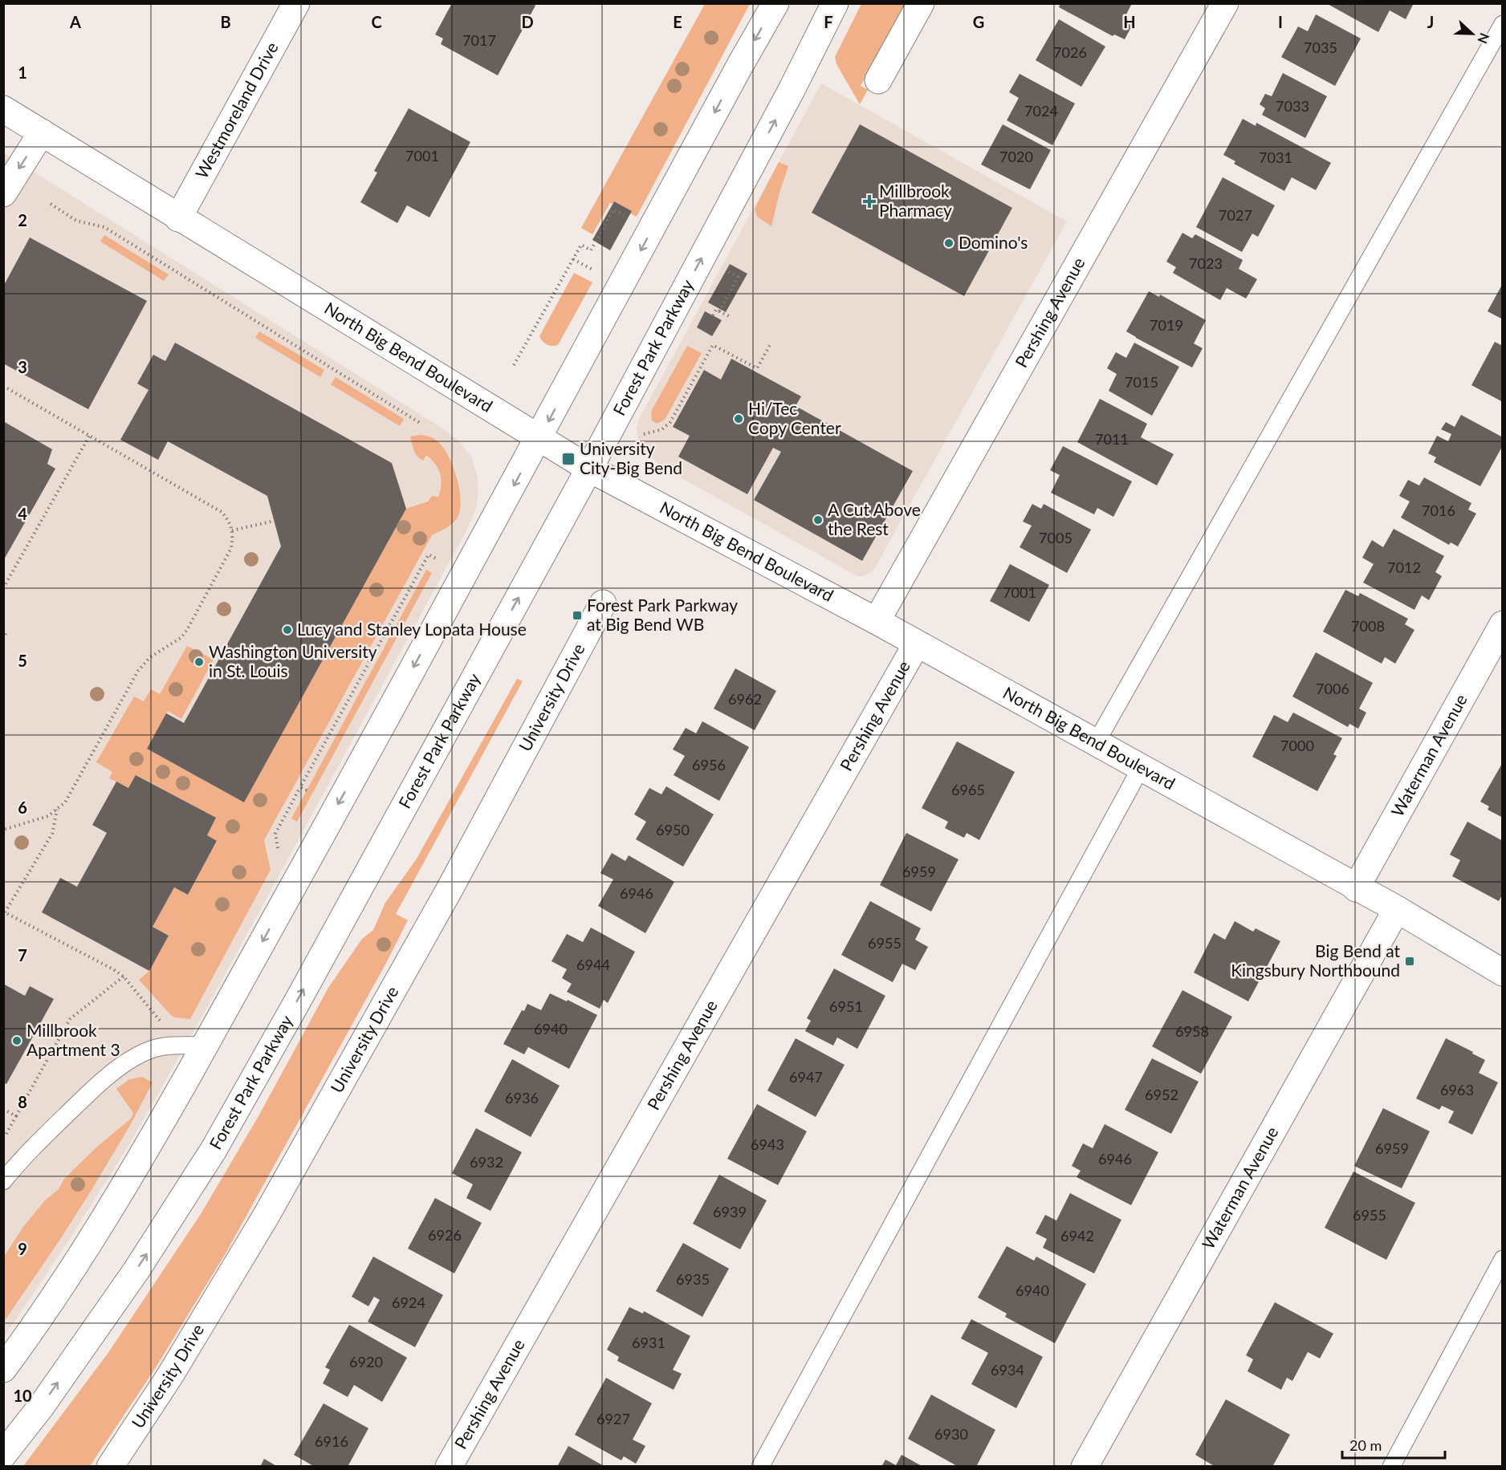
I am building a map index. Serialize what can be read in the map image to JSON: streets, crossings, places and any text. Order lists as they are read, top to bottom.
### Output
{
  "streets": {
    "main road": [
      "Westmoreland Drive",
      "Pershing Avenue",
      "Forest Park Parkway",
      "North Big Bend Boulevard",
      "University Drive",
      "Waterman Avenue"
    ]
  },
  "crossings": [
    ["Westmoreland Drive", "North Big Bend Boulevard"],
    ["Pershing Avenue", "North Big Bend Boulevard"],
    ["Forest Park Parkway", "North Big Bend Boulevard"],
    ["North Big Bend Boulevard", "Waterman Avenue"]
  ],
  "places": {
    "health": ["Millbrook Pharmacy"],
    "other": [
      "Domino's",
      "Hi/Tec Copy Center",
      "A Cut Above the Rest",
      "Lucy and Stanley Lopata House",
      "Washington University in St. Louis",
      "Millbrook Apartment 3"
    ],
    "transit": ["University City-Big Bend", "Forest Park Parkway at Big Bend WB", "Big Bend at Kingsbury Northbound"]
  },
  "house_numbers": [
    "7017",
    "7035",
    "7026",
    "7033",
    "7024",
    "7001",
    "7020",
    "7031",
    "7027",
    "7023",
    "7019",
    "7015",
    "7011",
    "7016",
    "7005",
    "7012",
    "7001",
    "7008",
    "7006",
    "6962",
    "7000",
    "6956",
    "6965",
    "6950",
    "6959",
    "6946",
    "6955",
    "6944",
    "6951",
    "6940",
    "6958",
    "6947",
    "6963",
    "6952",
    "6936",
    "6943",
    "6959",
    "6946",
    "6932",
    "6939",
    "6955",
    "6926",
    "6942",
    "6935",
    "6940",
    "6924",
    "6931",
    "6920",
    "6934",
    "6927",
    "6930",
    "6916"
  ],
  "scale_bar": "20 m",
  "north": "right",
  "grid": {
    "columns": [
      "A",
      "B",
      "C",
      "D",
      "E",
      "F",
      "G",
      "H",
      "I",
      "J"
    ],
    "rows": [
      "1",
      "2",
      "3",
      "4",
      "5",
      "6",
      "7",
      "8",
      "9",
      "10"
    ]
  }
}
